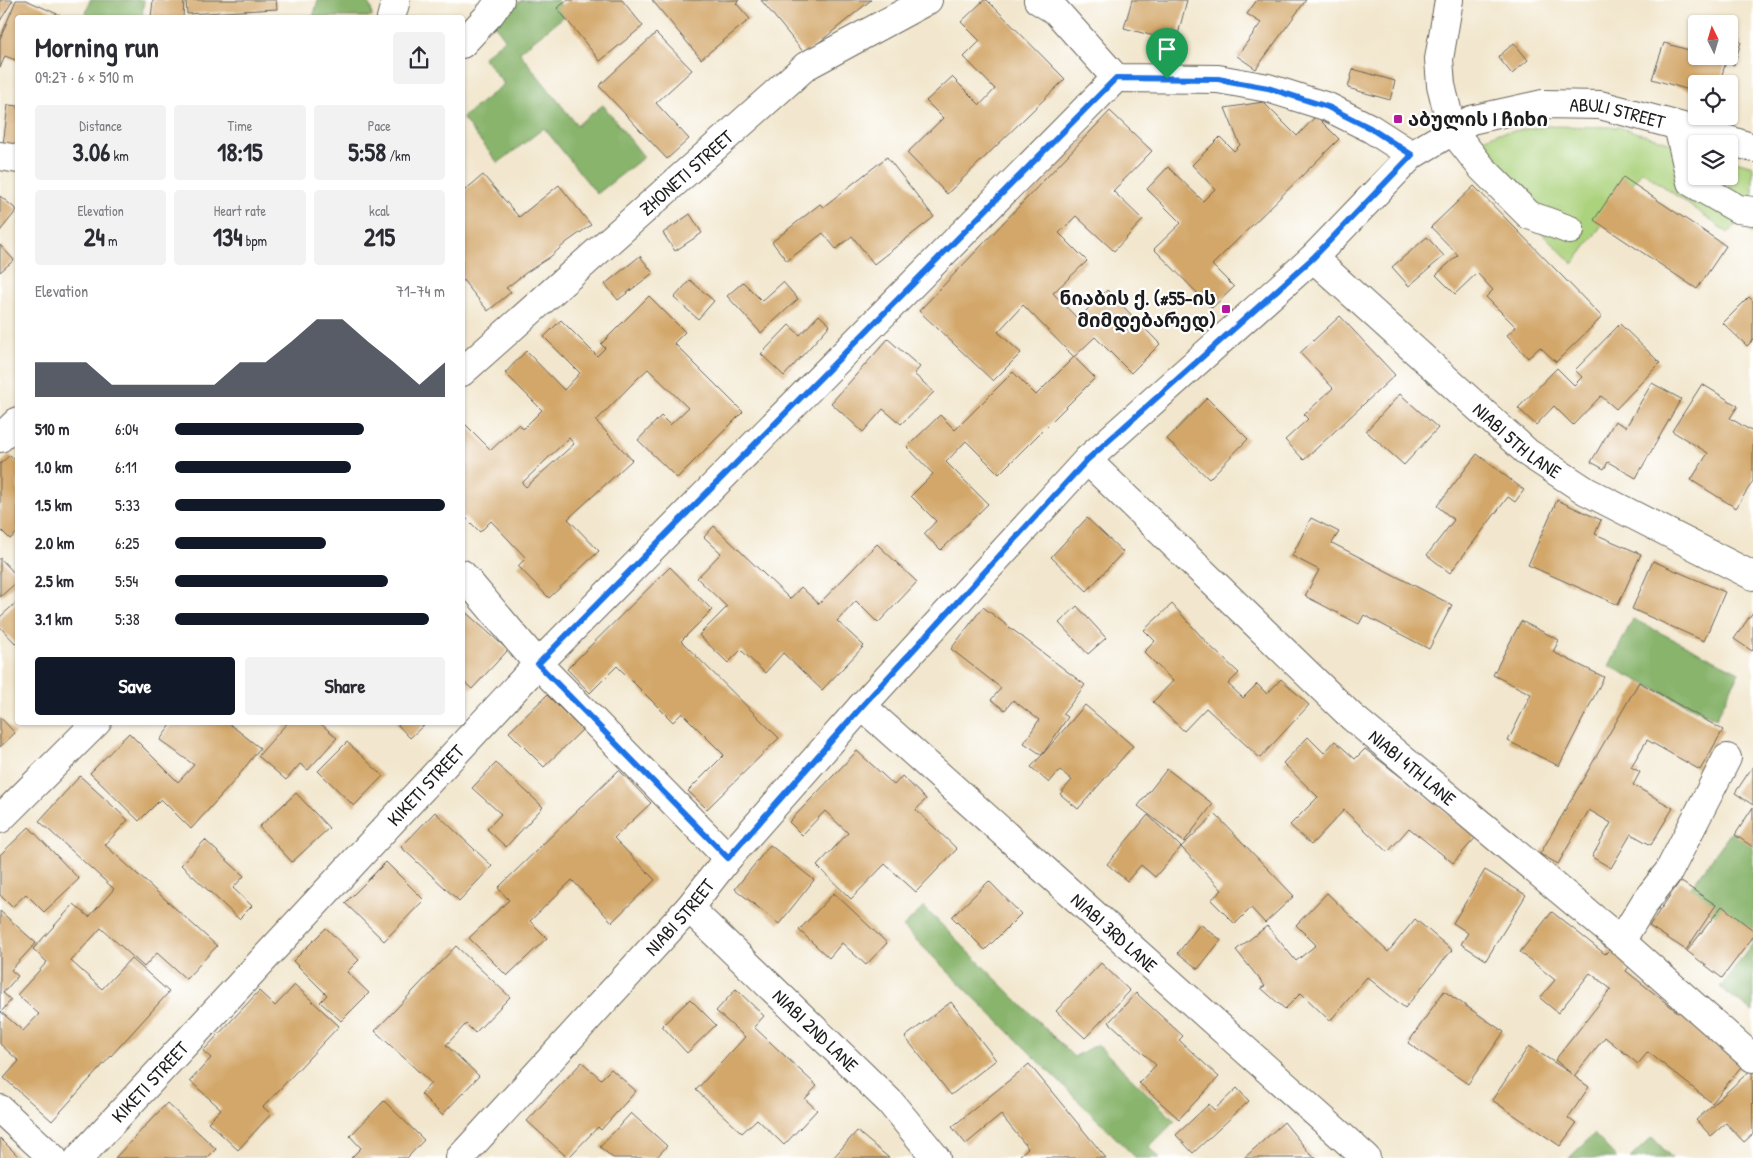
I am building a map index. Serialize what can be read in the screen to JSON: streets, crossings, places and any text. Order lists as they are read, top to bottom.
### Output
{
  "streets": {
    "street": [
      "ABULI STREET",
      "ZHONETI STREET",
      "NIABI 5TH LANE",
      "NIABI 4TH LANE",
      "KIKETI STREET",
      "NIABI STREET",
      "NIABI 3RD LANE",
      "NIABI 2ND LANE"
    ]
  },
  "crossings": [
    ["ABULI STREET", "NIABI STREET"],
    ["NIABI 5TH LANE", "NIABI STREET"],
    ["NIABI 4TH LANE", "NIABI STREET"],
    ["NIABI STREET", "NIABI 3RD LANE"],
    ["NIABI STREET", "NIABI 2ND LANE"]
  ],
  "places": {
    "transit": ["აბულის I ჩიხი", "ნიაბის ქ. (#55-ის მიმდებარედ)"]
  },
  "north": "top",
  "page": {
    "heading": ["Morning run", "09:27 · 6 × 510 m"],
    "stats": [
      ["Distance", "3.06 km"],
      ["Time", "18:15"],
      ["Pace", "5:58 /km"],
      ["Elevation", "24 m"],
      ["Heart rate", "134 bpm"],
      ["kcal", "215"]
    ],
    "chart": ["Elevation", "71–74 m"],
    "list": [
      {
        "name": "510 m",
        "note": "6:04"
      },
      {
        "name": "1.0 km",
        "note": "6:11"
      },
      {
        "name": "1.5 km",
        "note": "5:33"
      },
      {
        "name": "2.0 km",
        "note": "6:25"
      },
      {
        "name": "2.5 km",
        "note": "5:54"
      },
      {
        "name": "3.1 km",
        "note": "5:38"
      }
    ],
    "buttons": ["Save", "Share"]
  }
}
